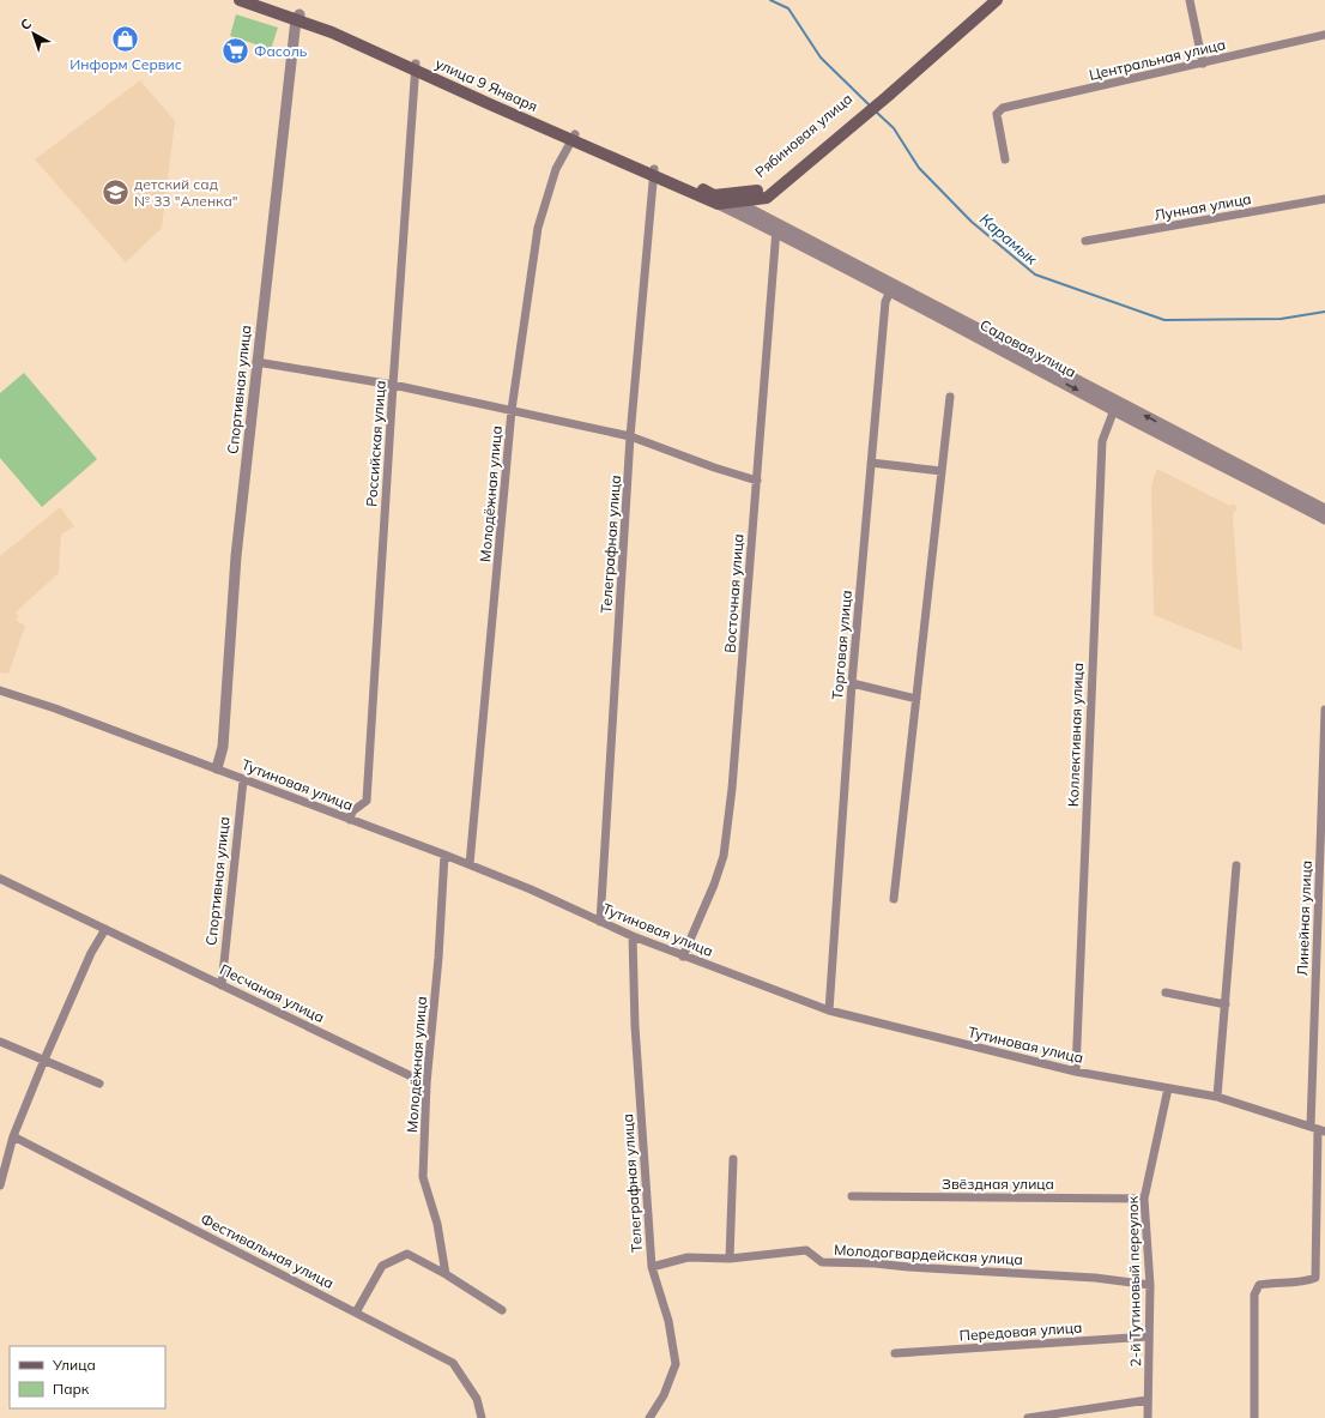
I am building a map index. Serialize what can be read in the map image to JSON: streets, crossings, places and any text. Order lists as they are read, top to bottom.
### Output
{
  "streets": {
    "main road": ["улица 9 Января", "Рябиновая улица"],
    "street": [
      "Центральная улица",
      "Лунная улица",
      "Садовая улица",
      "Спортивная улица",
      "Российская улица",
      "Молодёжная улица",
      "Телеграфная улица",
      "Восточная улица",
      "Торговая улица",
      "Коллективная улица",
      "Тутиновая улица",
      "Линейная улица",
      "Песчаная улица",
      "Звёздная улица",
      "Фестивальная улица",
      "Молодогвардейская улица",
      "2-й Тутиновый переулок",
      "Передовая улица"
    ]
  },
  "crossings": [
    ["улица 9 Января", "Рябиновая улица"],
    ["улица 9 Января", "Садовая улица"],
    ["улица 9 Января", "Спортивная улица"],
    ["улица 9 Января", "Российская улица"],
    ["улица 9 Января", "Молодёжная улица"],
    ["улица 9 Января", "Телеграфная улица"],
    ["Рябиновая улица", "Садовая улица"],
    ["Садовая улица", "Восточная улица"],
    ["Садовая улица", "Торговая улица"],
    ["Садовая улица", "Коллективная улица"],
    ["Спортивная улица", "Тутиновая улица"],
    ["Спортивная улица", "Песчаная улица"],
    ["Российская улица", "Тутиновая улица"],
    ["Молодёжная улица", "Тутиновая улица"],
    ["Молодёжная улица", "Песчаная улица"],
    ["Телеграфная улица", "Тутиновая улица"],
    ["Телеграфная улица", "Молодогвардейская улица"],
    ["Восточная улица", "Тутиновая улица"],
    ["Торговая улица", "Тутиновая улица"],
    ["Коллективная улица", "Тутиновая улица"],
    ["Тутиновая улица", "Линейная улица"],
    ["Тутиновая улица", "2-й Тутиновый переулок"],
    ["Звёздная улица", "2-й Тутиновый переулок"],
    ["Молодогвардейская улица", "2-й Тутиновый переулок"],
    ["2-й Тутиновый переулок", "Передовая улица"]
  ],
  "water": ["Карамык"],
  "places": {
    "shop": ["Информ Сервис"],
    "supermarket": ["Фасоль"],
    "school or university": ["детский сад № 33 \"Аленка\""]
  },
  "legend": ["Улица", "Парк"],
  "north": "top left"
}
